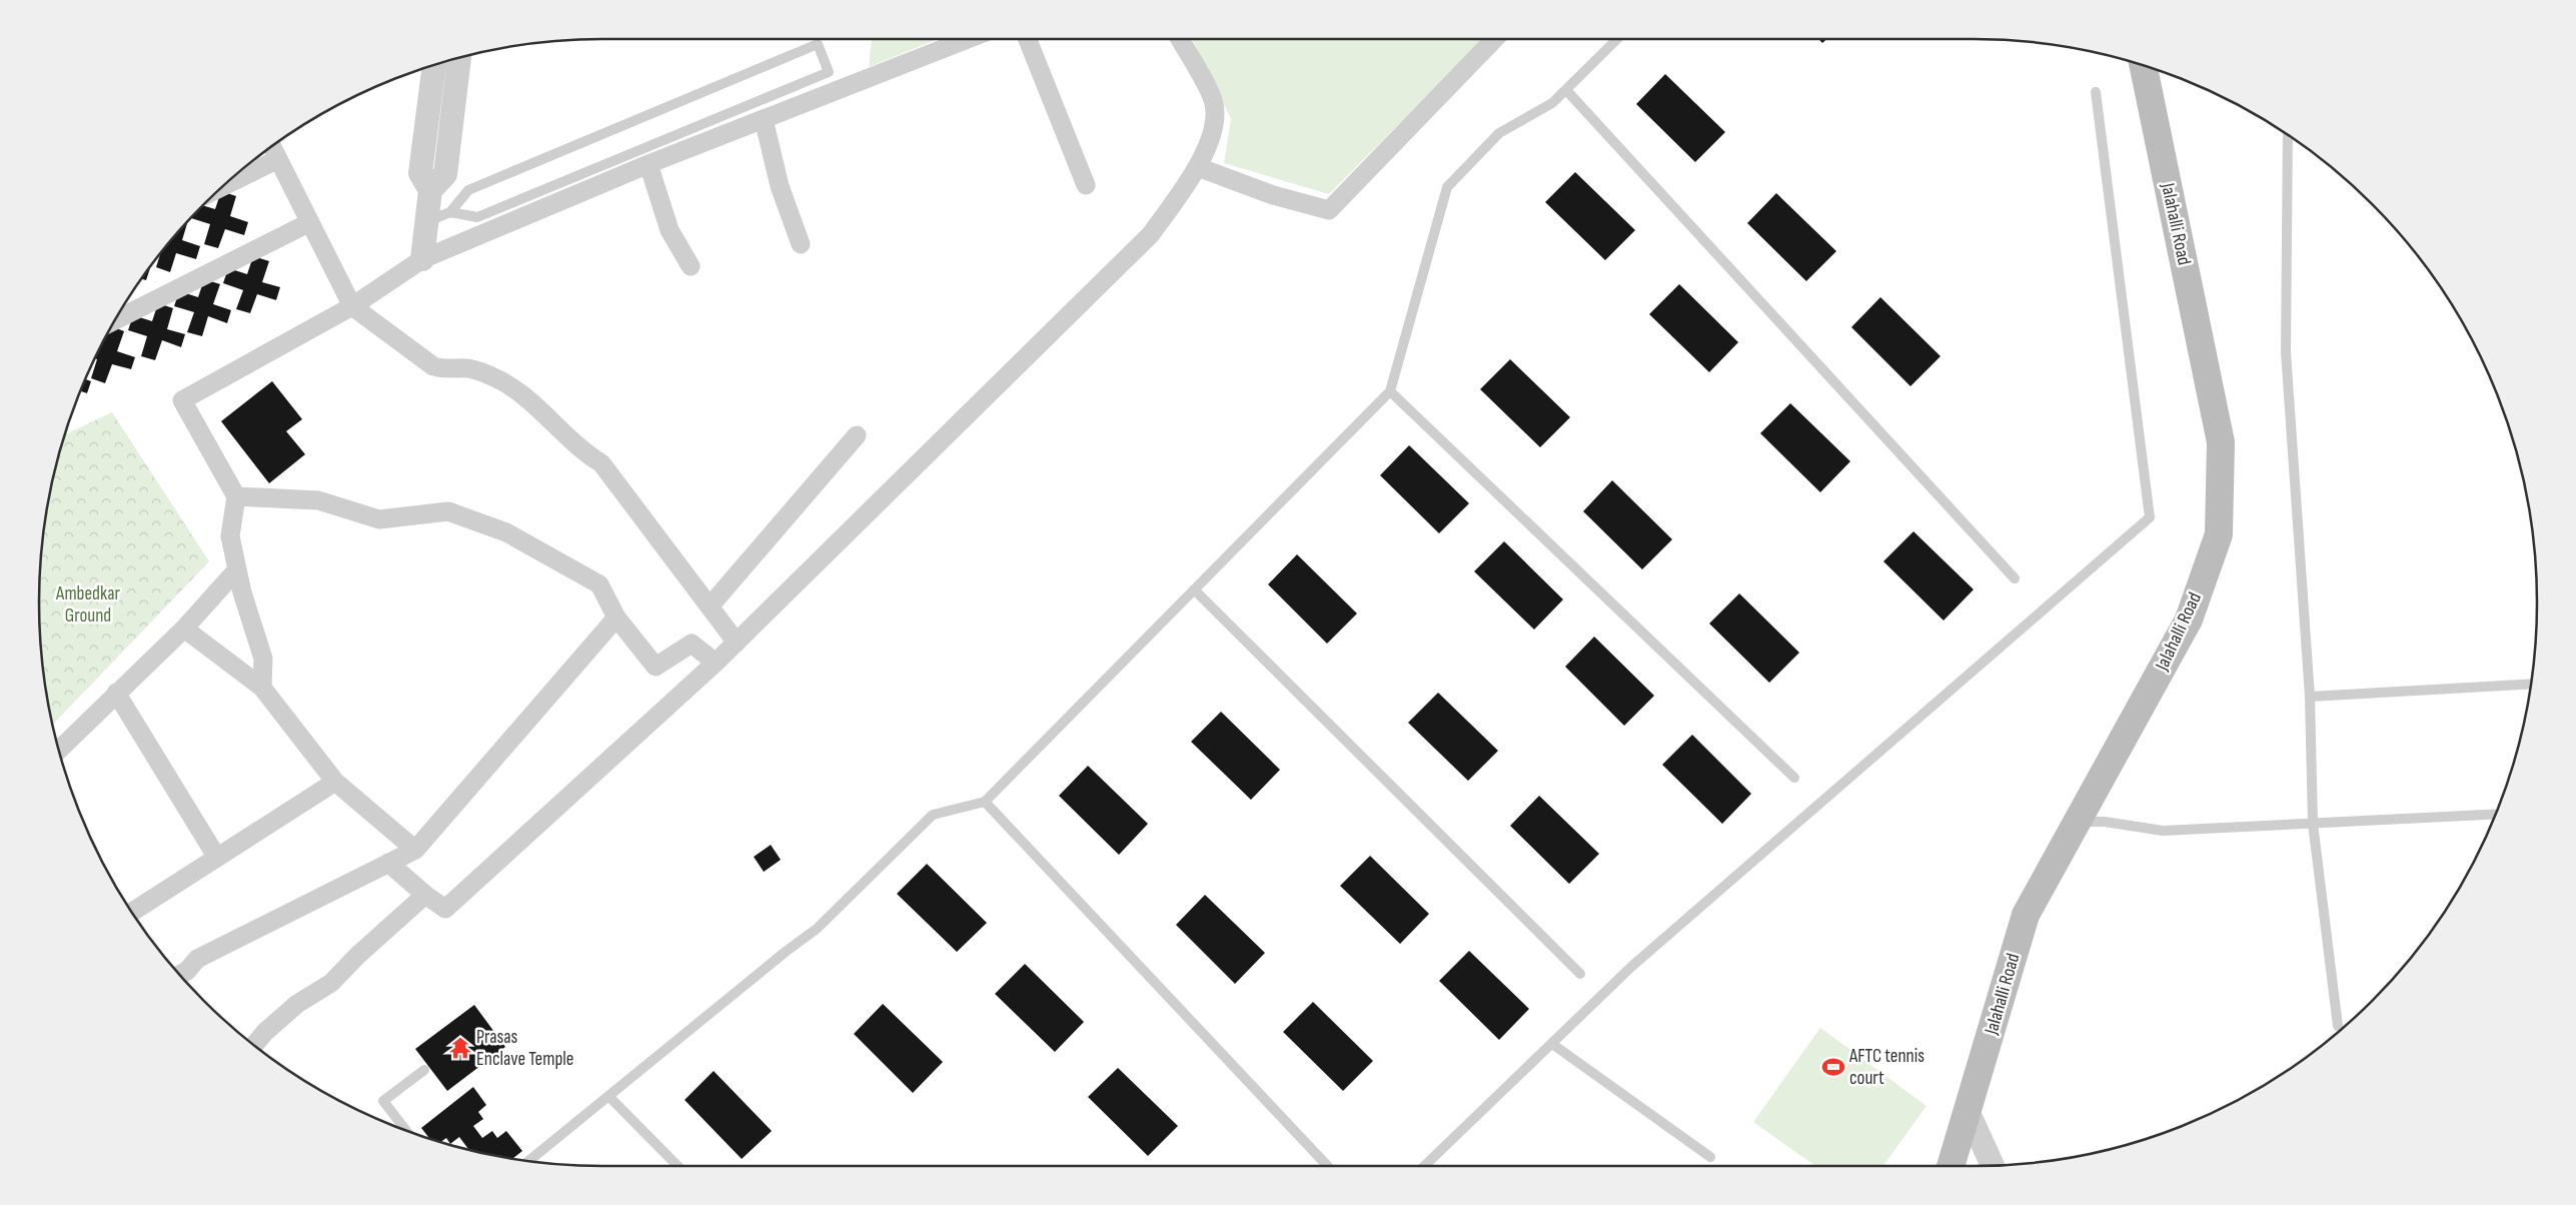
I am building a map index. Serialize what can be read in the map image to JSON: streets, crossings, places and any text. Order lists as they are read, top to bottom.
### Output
{
  "streets": {
    "main road": ["Jalahalli Road"]
  },
  "parks": ["Ambedkar Ground"],
  "places": {
    "temple": ["Prasas Enclave Temple"],
    "sports": ["AFTC tennis court"]
  }
}
